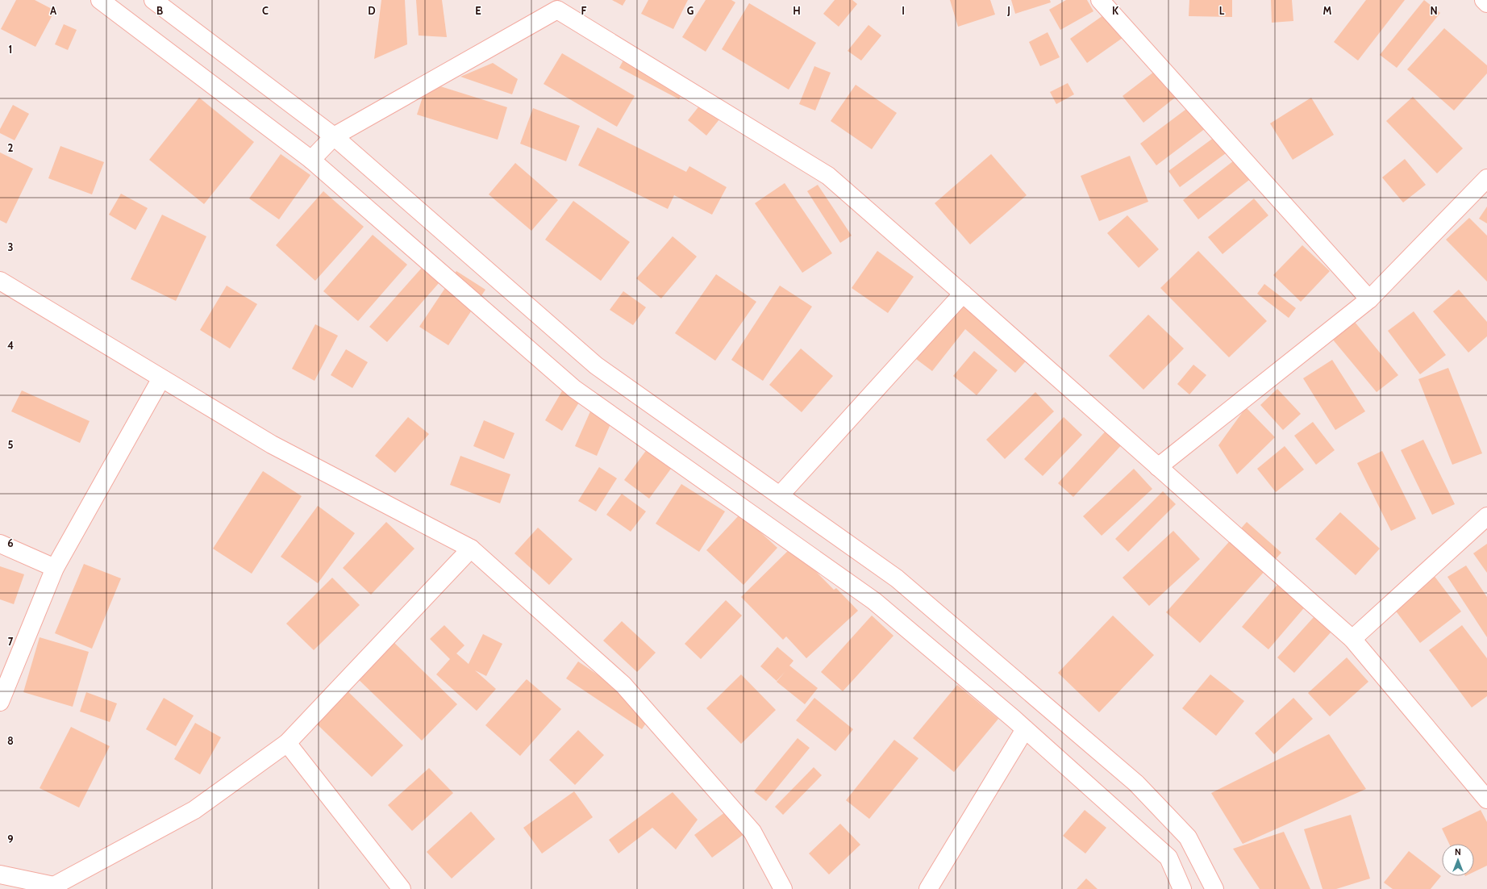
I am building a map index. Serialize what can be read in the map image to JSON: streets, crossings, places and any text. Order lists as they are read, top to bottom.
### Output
{
  "north": "top",
  "grid": {
    "columns": [
      "A",
      "B",
      "C",
      "D",
      "E",
      "F",
      "G",
      "H",
      "I",
      "J",
      "K",
      "L",
      "M",
      "N"
    ],
    "rows": [
      "1",
      "2",
      "3",
      "4",
      "5",
      "6",
      "7",
      "8",
      "9"
    ]
  }
}
